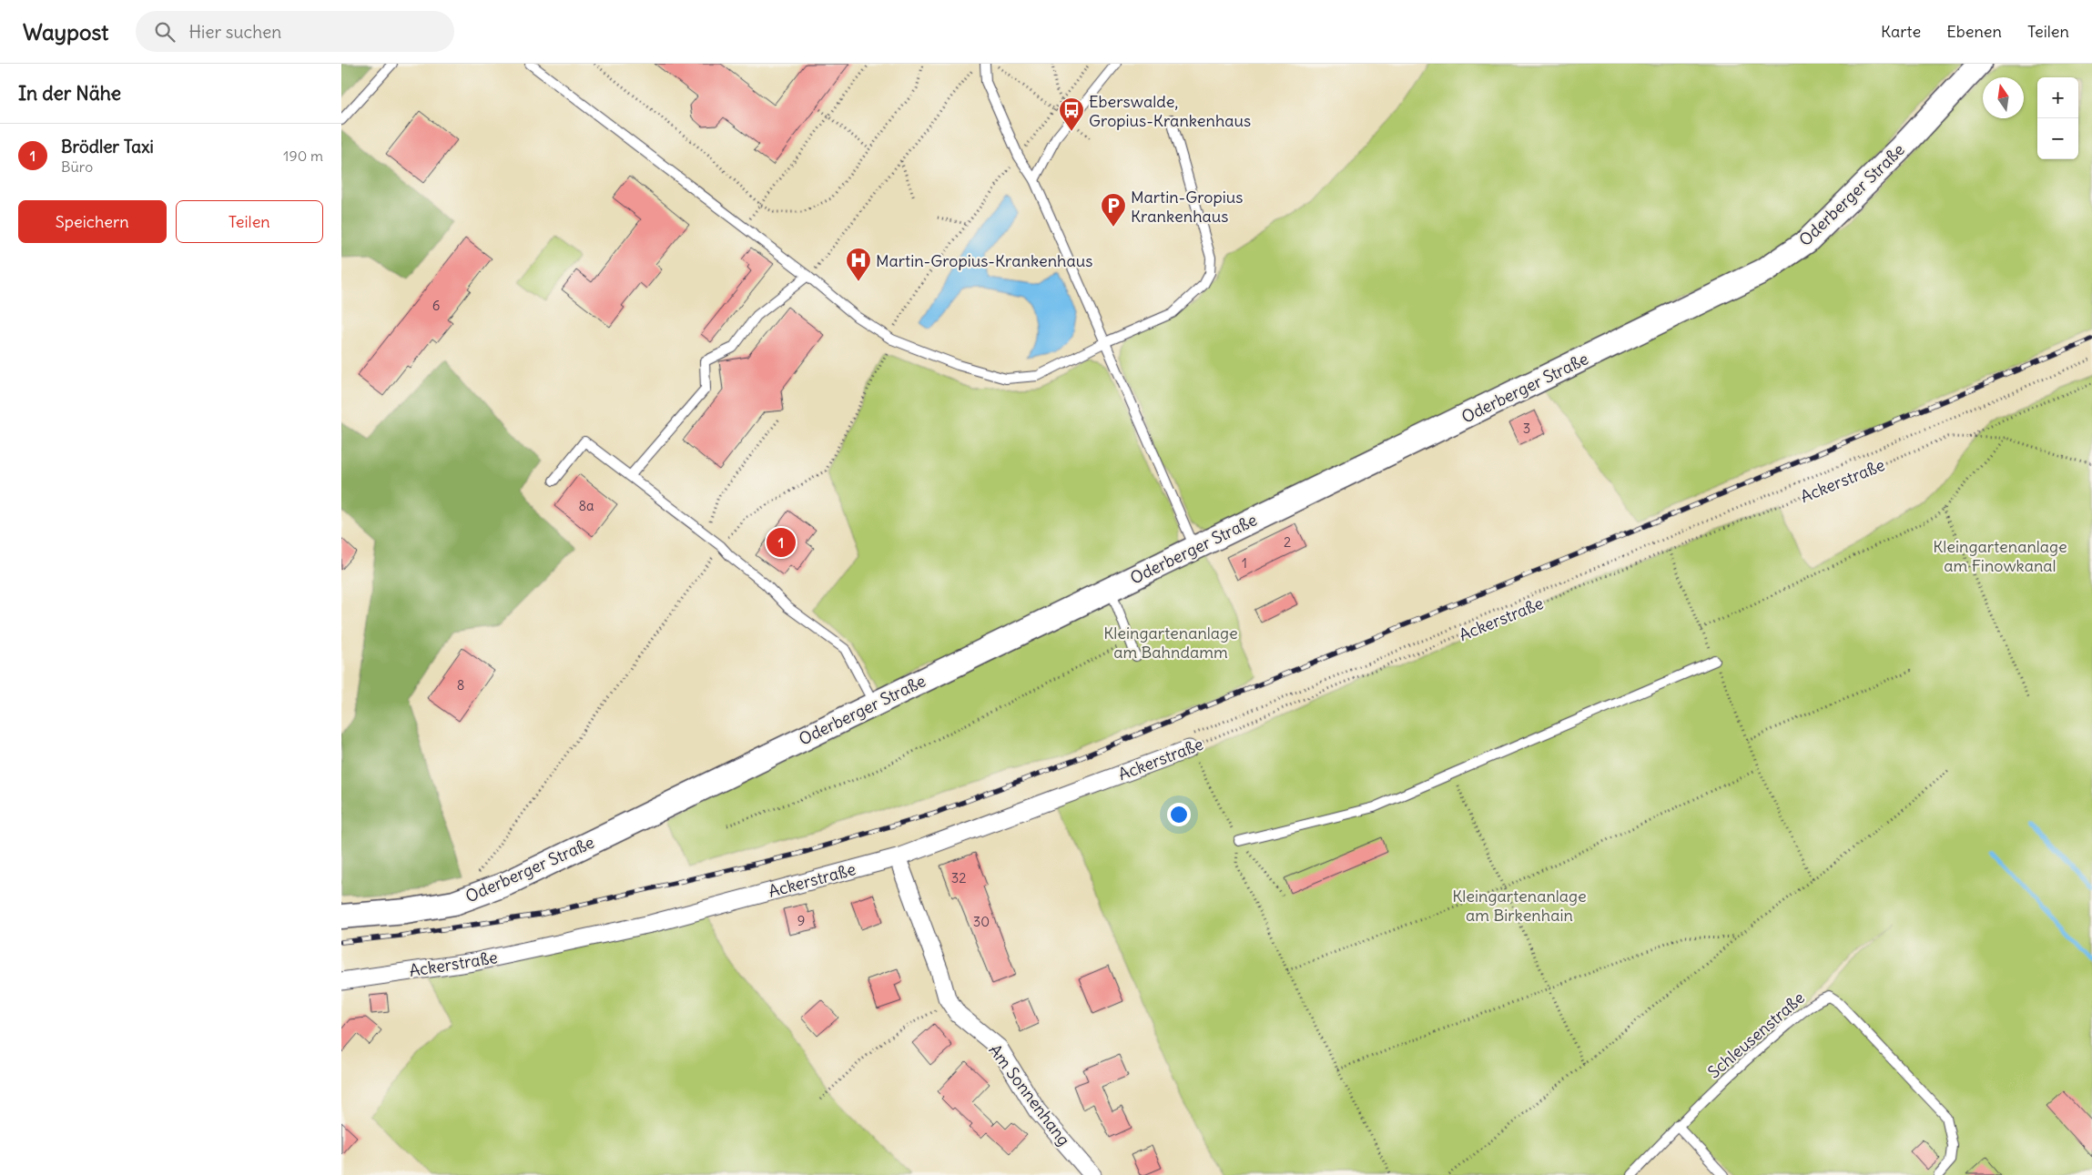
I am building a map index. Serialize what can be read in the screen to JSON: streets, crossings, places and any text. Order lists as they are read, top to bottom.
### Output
{
  "streets": {
    "main road": ["Oderberger Straße"],
    "street": ["Ackerstraße", "Am Sonnenhang"],
    "lane": ["Schleusenstraße"]
  },
  "parks": ["Kleingartenanlage am Finowkanal", "Kleingartenanlage am Bahndamm", "Kleingartenanlage am Birkenhain"],
  "places": {
    "bus stop": ["Eberswalde, Gropius-Krankenhaus"],
    "parking": ["Martin-Gropius Krankenhaus"],
    "hospital": ["Martin-Gropius-Krankenhaus"]
  },
  "house_numbers": [
    "6",
    "3",
    "8a",
    "2",
    "1",
    "8",
    "32",
    "9",
    "30"
  ],
  "north": "top",
  "page": {
    "header": "Waypost",
    "search": "Hier suchen",
    "nav": ["Karte", "Ebenen", "Teilen"],
    "heading": "In der Nähe",
    "map_buttons": ["+", "−"],
    "list": [
      {
        "mark": "1",
        "name": "Brödler Taxi",
        "note": "Büro",
        "value": "190 m"
      }
    ],
    "buttons": ["Speichern", "Teilen"],
    "pins": "1"
  }
}
